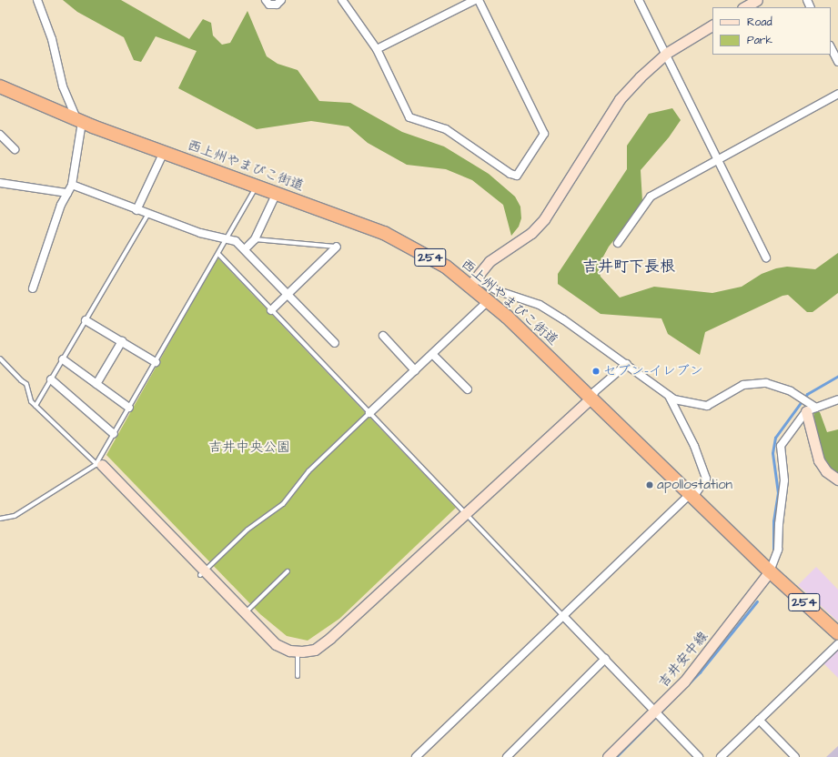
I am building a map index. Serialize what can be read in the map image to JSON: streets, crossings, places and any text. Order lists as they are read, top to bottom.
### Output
{
  "streets": {
    "highway": ["西上州やまびこ街道", "254"],
    "street": ["吉井安中線"]
  },
  "crossings": [
    ["西上州やまびこ街道", "吉井安中線"]
  ],
  "districts": ["吉井町下長根"],
  "parks": ["吉井中央公園"],
  "places": ["セブン-イレブン", "apollostation"],
  "legend": ["Road", "Park"]
}
